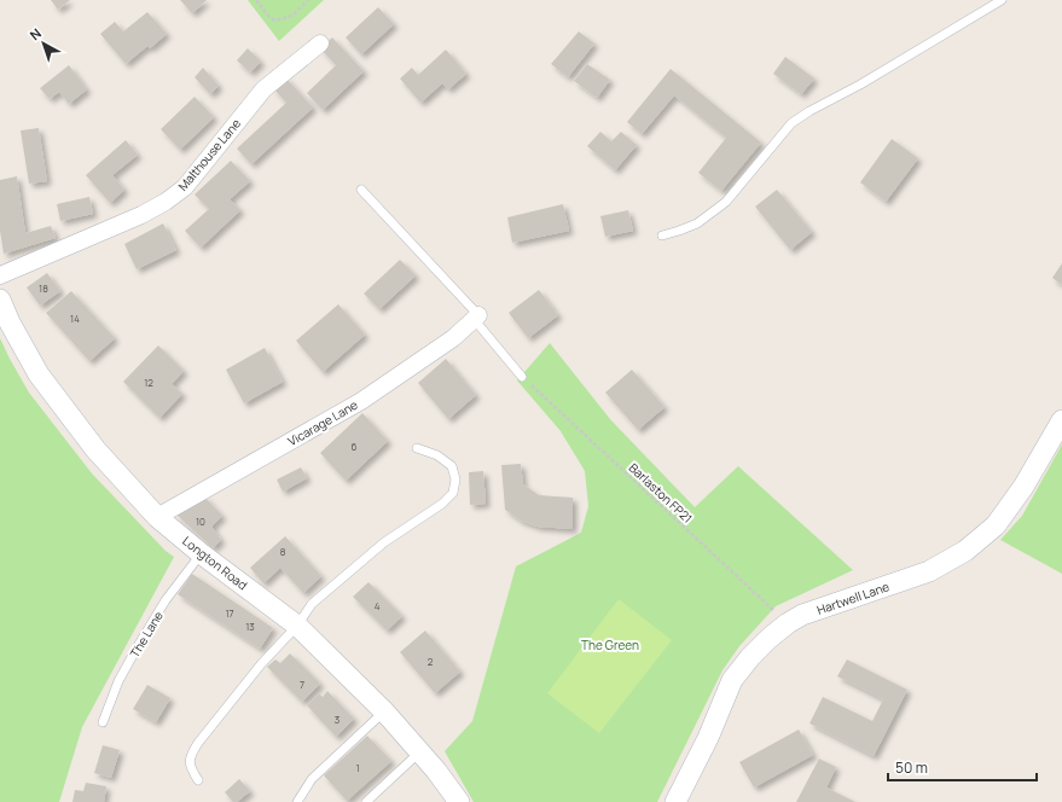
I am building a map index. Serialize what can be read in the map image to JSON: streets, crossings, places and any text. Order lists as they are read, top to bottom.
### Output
{
  "streets": {
    "street": [
      "Malthouse Lane",
      "Vicarage Lane",
      "Longton Road",
      "Hartwell Lane"
    ],
    "lane": ["The Lane"],
    "path": ["Barlaston FP21"]
  },
  "crossings": [
    ["Vicarage Lane", "Longton Road"],
    ["Barlaston FP21", "Hartwell Lane"],
    ["Longton Road", "The Lane"]
  ],
  "parks": ["The Green"],
  "house_numbers": [
    "18",
    "14",
    "12",
    "6",
    "10",
    "8",
    "4",
    "17",
    "13",
    "2",
    "7",
    "3",
    "1"
  ],
  "scale_bar": "50 m",
  "north": "top left"
}
